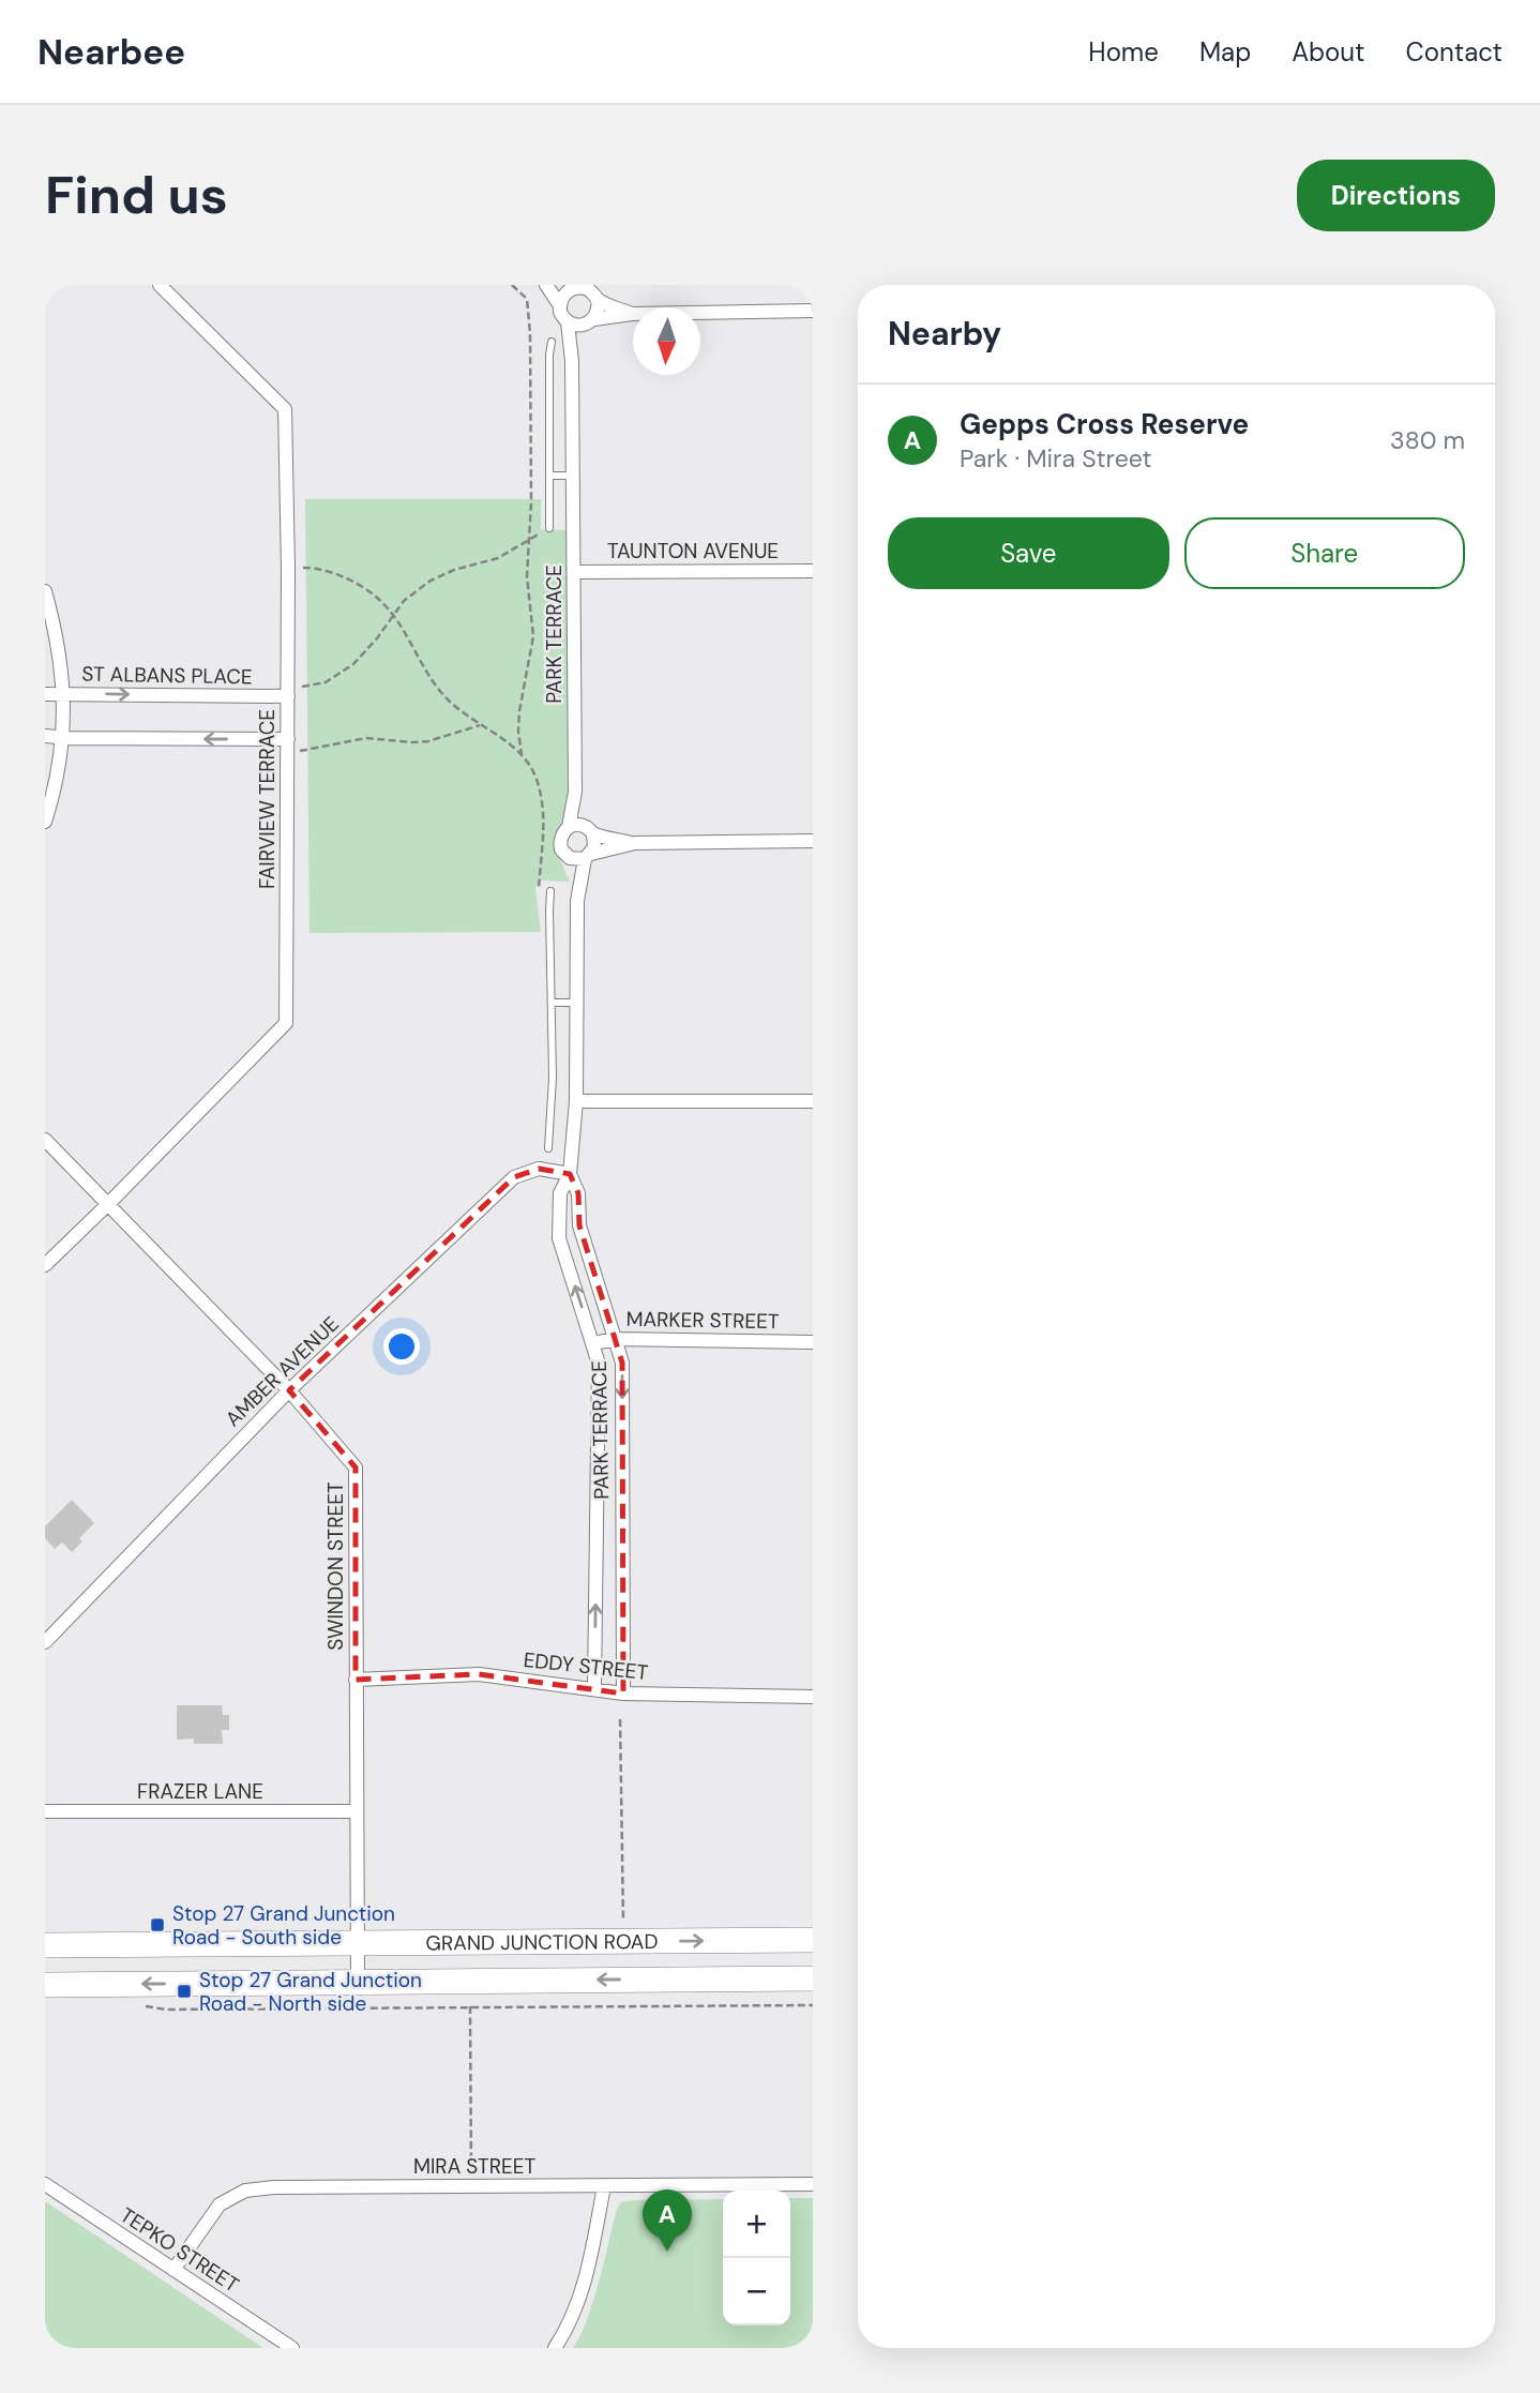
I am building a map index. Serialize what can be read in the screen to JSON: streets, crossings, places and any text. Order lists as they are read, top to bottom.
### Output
{
  "streets": {
    "highway": ["GRAND JUNCTION ROAD"],
    "street": [
      "TAUNTON AVENUE",
      "PARK TERRACE",
      "ST ALBANS PLACE",
      "FAIRVIEW TERRACE",
      "MARKER STREET",
      "AMBER AVENUE",
      "SWINDON STREET",
      "EDDY STREET",
      "FRAZER LANE",
      "MIRA STREET",
      "TEPKO STREET"
    ]
  },
  "crossings": [
    ["TAUNTON AVENUE", "PARK TERRACE"],
    ["PARK TERRACE", "MARKER STREET"],
    ["PARK TERRACE", "AMBER AVENUE"],
    ["PARK TERRACE", "EDDY STREET"],
    ["ST ALBANS PLACE", "FAIRVIEW TERRACE"],
    ["FAIRVIEW TERRACE", "SWINDON STREET"],
    ["AMBER AVENUE", "SWINDON STREET"],
    ["SWINDON STREET", "EDDY STREET"],
    ["SWINDON STREET", "FRAZER LANE"],
    ["SWINDON STREET", "GRAND JUNCTION ROAD"],
    ["MIRA STREET", "TEPKO STREET"]
  ],
  "places": {
    "transit": ["Stop 27 Grand Junction Road - South side", "Stop 27 Grand Junction Road - North side"]
  },
  "north": "bottom",
  "page": {
    "header": "Nearbee",
    "nav": [
      "Home",
      "Map",
      "About",
      "Contact"
    ],
    "buttons": [
      "Directions",
      ["Save", "Share"]
    ],
    "title": "Find us",
    "heading": "Nearby",
    "list": [
      {
        "mark": "A",
        "name": "Gepps Cross Reserve",
        "note": "Park · Mira Street",
        "value": "380 m"
      }
    ],
    "pins": "A",
    "map_buttons": ["+", "−"]
  }
}
